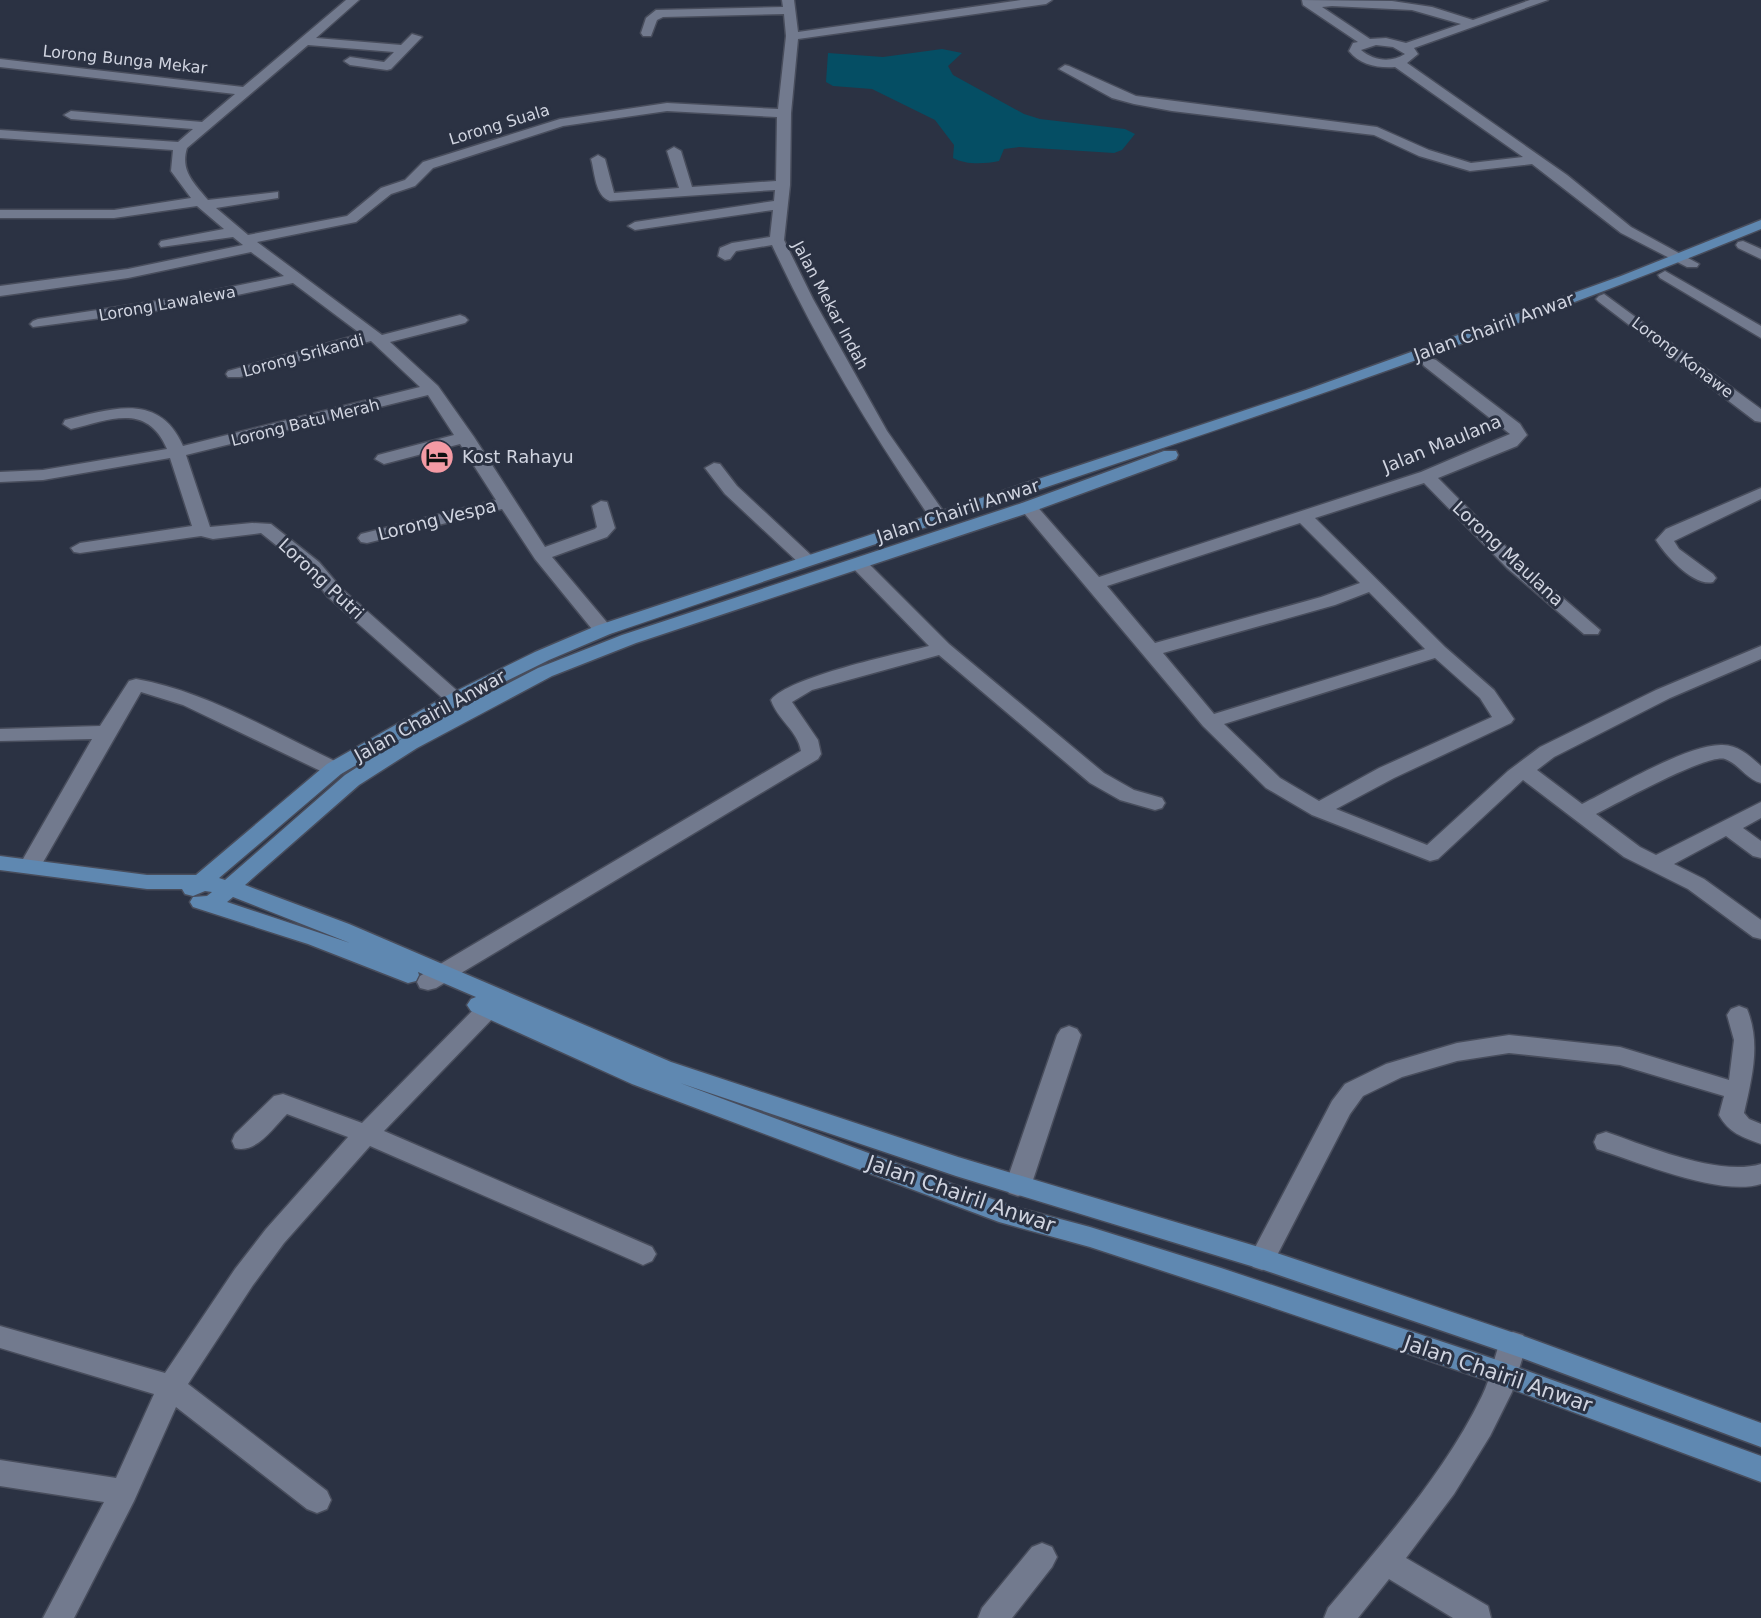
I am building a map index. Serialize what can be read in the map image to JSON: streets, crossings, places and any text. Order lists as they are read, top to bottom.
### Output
{
  "streets": {
    "main road": ["Jalan Chairil Anwar"],
    "street": [
      "Lorong Bunga Mekar",
      "Lorong Suala",
      "Lorong Lawalewa",
      "Jalan Mekar Indah",
      "Lorong Srikandi",
      "Lorong Konawe",
      "Lorong Batu Merah",
      "Jalan Maulana",
      "Lorong Vespa",
      "Lorong Maulana",
      "Lorong Putri"
    ]
  },
  "crossings": [
    ["Lorong Suala", "Jalan Mekar Indah"],
    ["Jalan Mekar Indah", "Jalan Chairil Anwar"],
    ["Jalan Chairil Anwar", "Lorong Konawe"],
    ["Jalan Chairil Anwar", "Jalan Maulana"],
    ["Jalan Chairil Anwar", "Lorong Putri"],
    ["Jalan Maulana", "Lorong Maulana"]
  ],
  "places": {
    "hotel": ["Kost Rahayu"]
  }
}
